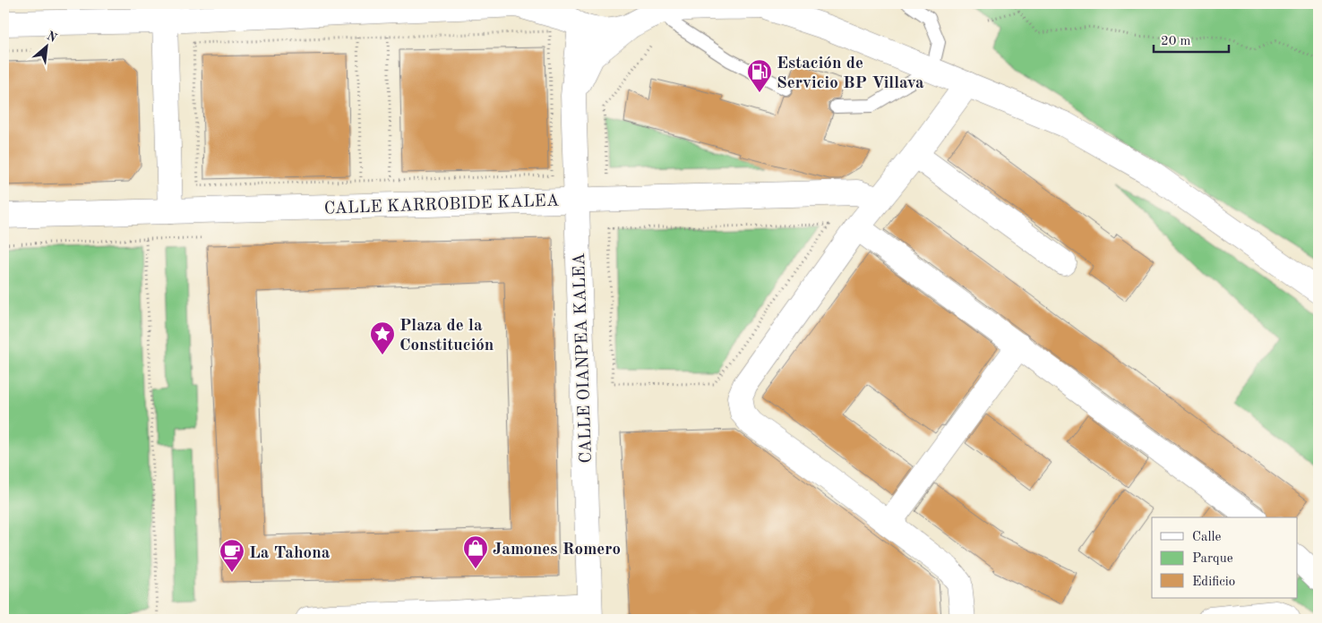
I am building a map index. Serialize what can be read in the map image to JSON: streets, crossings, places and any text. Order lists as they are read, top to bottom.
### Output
{
  "streets": {
    "street": ["CALLE KARROBIDE KALEA", "CALLE OIANPEA KALEA"]
  },
  "crossings": [
    ["CALLE KARROBIDE KALEA", "CALLE OIANPEA KALEA"]
  ],
  "places": {
    "fuel station": ["Estación de Servicio BP Villava"],
    "place": ["Plaza de la Constitución"],
    "shop": ["Jamones Romero"],
    "cafe": ["La Tahona"]
  },
  "legend": ["Calle", "Parque", "Edificio"],
  "scale_bar": "20 m",
  "north": "top right"
}
